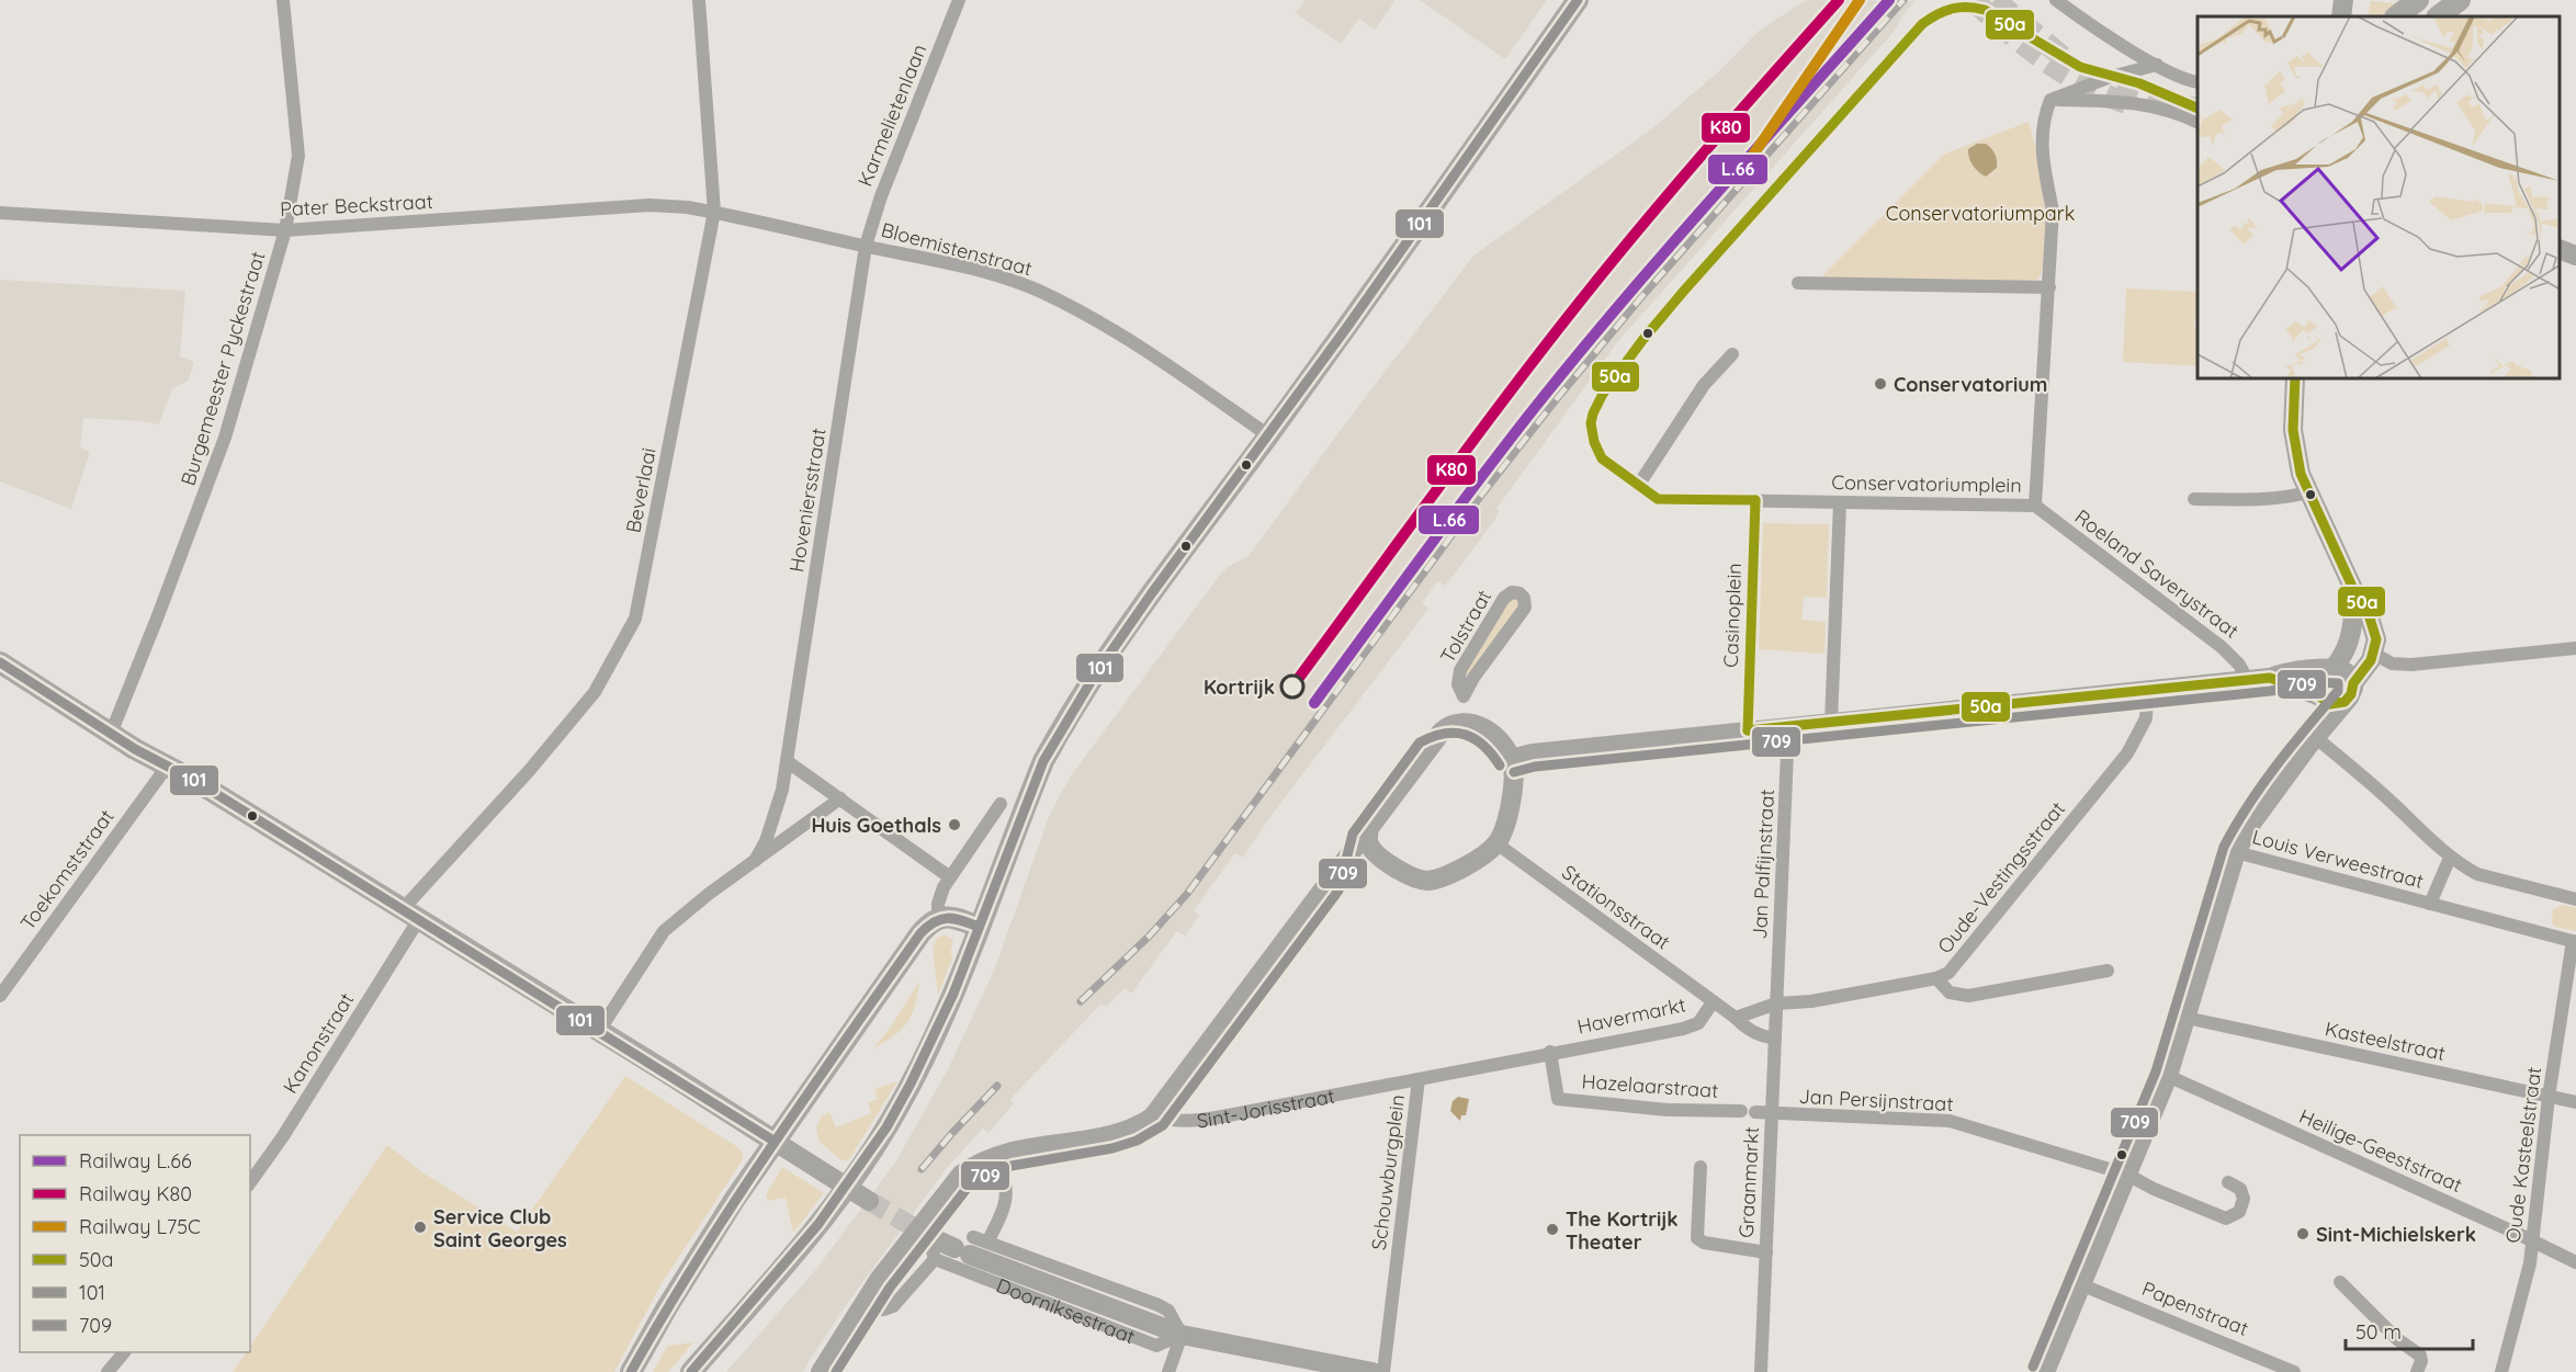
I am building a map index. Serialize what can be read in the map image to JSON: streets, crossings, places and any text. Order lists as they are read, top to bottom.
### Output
{
  "streets": {
    "street": [
      "Karmelietenlaan",
      "Pater Beckstraat",
      "Bloemistenstraat",
      "Burgemeester Pyckestraat",
      "Conservatoriumplein",
      "Beverlaai",
      "Hoveniersstraat",
      "Roeland Saverystraat",
      "Casinoplein",
      "Tolstraat",
      "Louis Verweestraat",
      "Jan Palfijnstraat",
      "Toekomststraat",
      "Oude-Vestingsstraat",
      "Stationsstraat",
      "Havermarkt",
      "Kasteelstraat",
      "Kanonstraat",
      "Hazelaarstraat",
      "Jan Persijnstraat",
      "Sint-Jorisstraat",
      "Heilige-Geeststraat",
      "Oude Kasteelstraat",
      "Schouwburgplein",
      "Graanmarkt",
      "Papenstraat",
      "Doorniksestraat"
    ]
  },
  "crossings": [
    ["Karmelietenlaan", "Bloemistenstraat"],
    ["Karmelietenlaan", "Hoveniersstraat"],
    ["Pater Beckstraat", "Bloemistenstraat"],
    ["Pater Beckstraat", "Burgemeester Pyckestraat"],
    ["Pater Beckstraat", "Beverlaai"],
    ["Bloemistenstraat", "Beverlaai"],
    ["Bloemistenstraat", "Hoveniersstraat"],
    ["Conservatoriumplein", "Roeland Saverystraat"],
    ["Conservatoriumplein", "Casinoplein"],
    ["Beverlaai", "Kanonstraat"],
    ["Tolstraat", "Stationsstraat"],
    ["Louis Verweestraat", "Oude Kasteelstraat"],
    ["Jan Palfijnstraat", "Oude-Vestingsstraat"],
    ["Jan Palfijnstraat", "Stationsstraat"],
    ["Jan Palfijnstraat", "Graanmarkt"],
    ["Oude-Vestingsstraat", "Stationsstraat"],
    ["Stationsstraat", "Havermarkt"],
    ["Stationsstraat", "Graanmarkt"],
    ["Havermarkt", "Hazelaarstraat"],
    ["Havermarkt", "Schouwburgplein"],
    ["Kasteelstraat", "Oude Kasteelstraat"],
    ["Hazelaarstraat", "Jan Persijnstraat"],
    ["Hazelaarstraat", "Schouwburgplein"],
    ["Hazelaarstraat", "Graanmarkt"],
    ["Jan Persijnstraat", "Graanmarkt"],
    ["Sint-Jorisstraat", "Schouwburgplein"],
    ["Heilige-Geeststraat", "Oude Kasteelstraat"]
  ],
  "parks": ["Conservatoriumpark"],
  "places": [
    "Conservatorium",
    "Kortrijk",
    "Huis Goethals",
    "Service Club Saint Georges",
    "The Kortrijk Theater",
    "Sint-Michielskerk"
  ],
  "lines": [
    "rail line L.66",
    "rail line K80",
    "rail line L75C",
    "transit line 101",
    "transit line 50a",
    "transit line 709"
  ],
  "legend": [
    "Railway L.66",
    "Railway K80",
    "Railway L75C",
    "50a",
    "101",
    "709"
  ],
  "scale_bar": "50 m"
}
